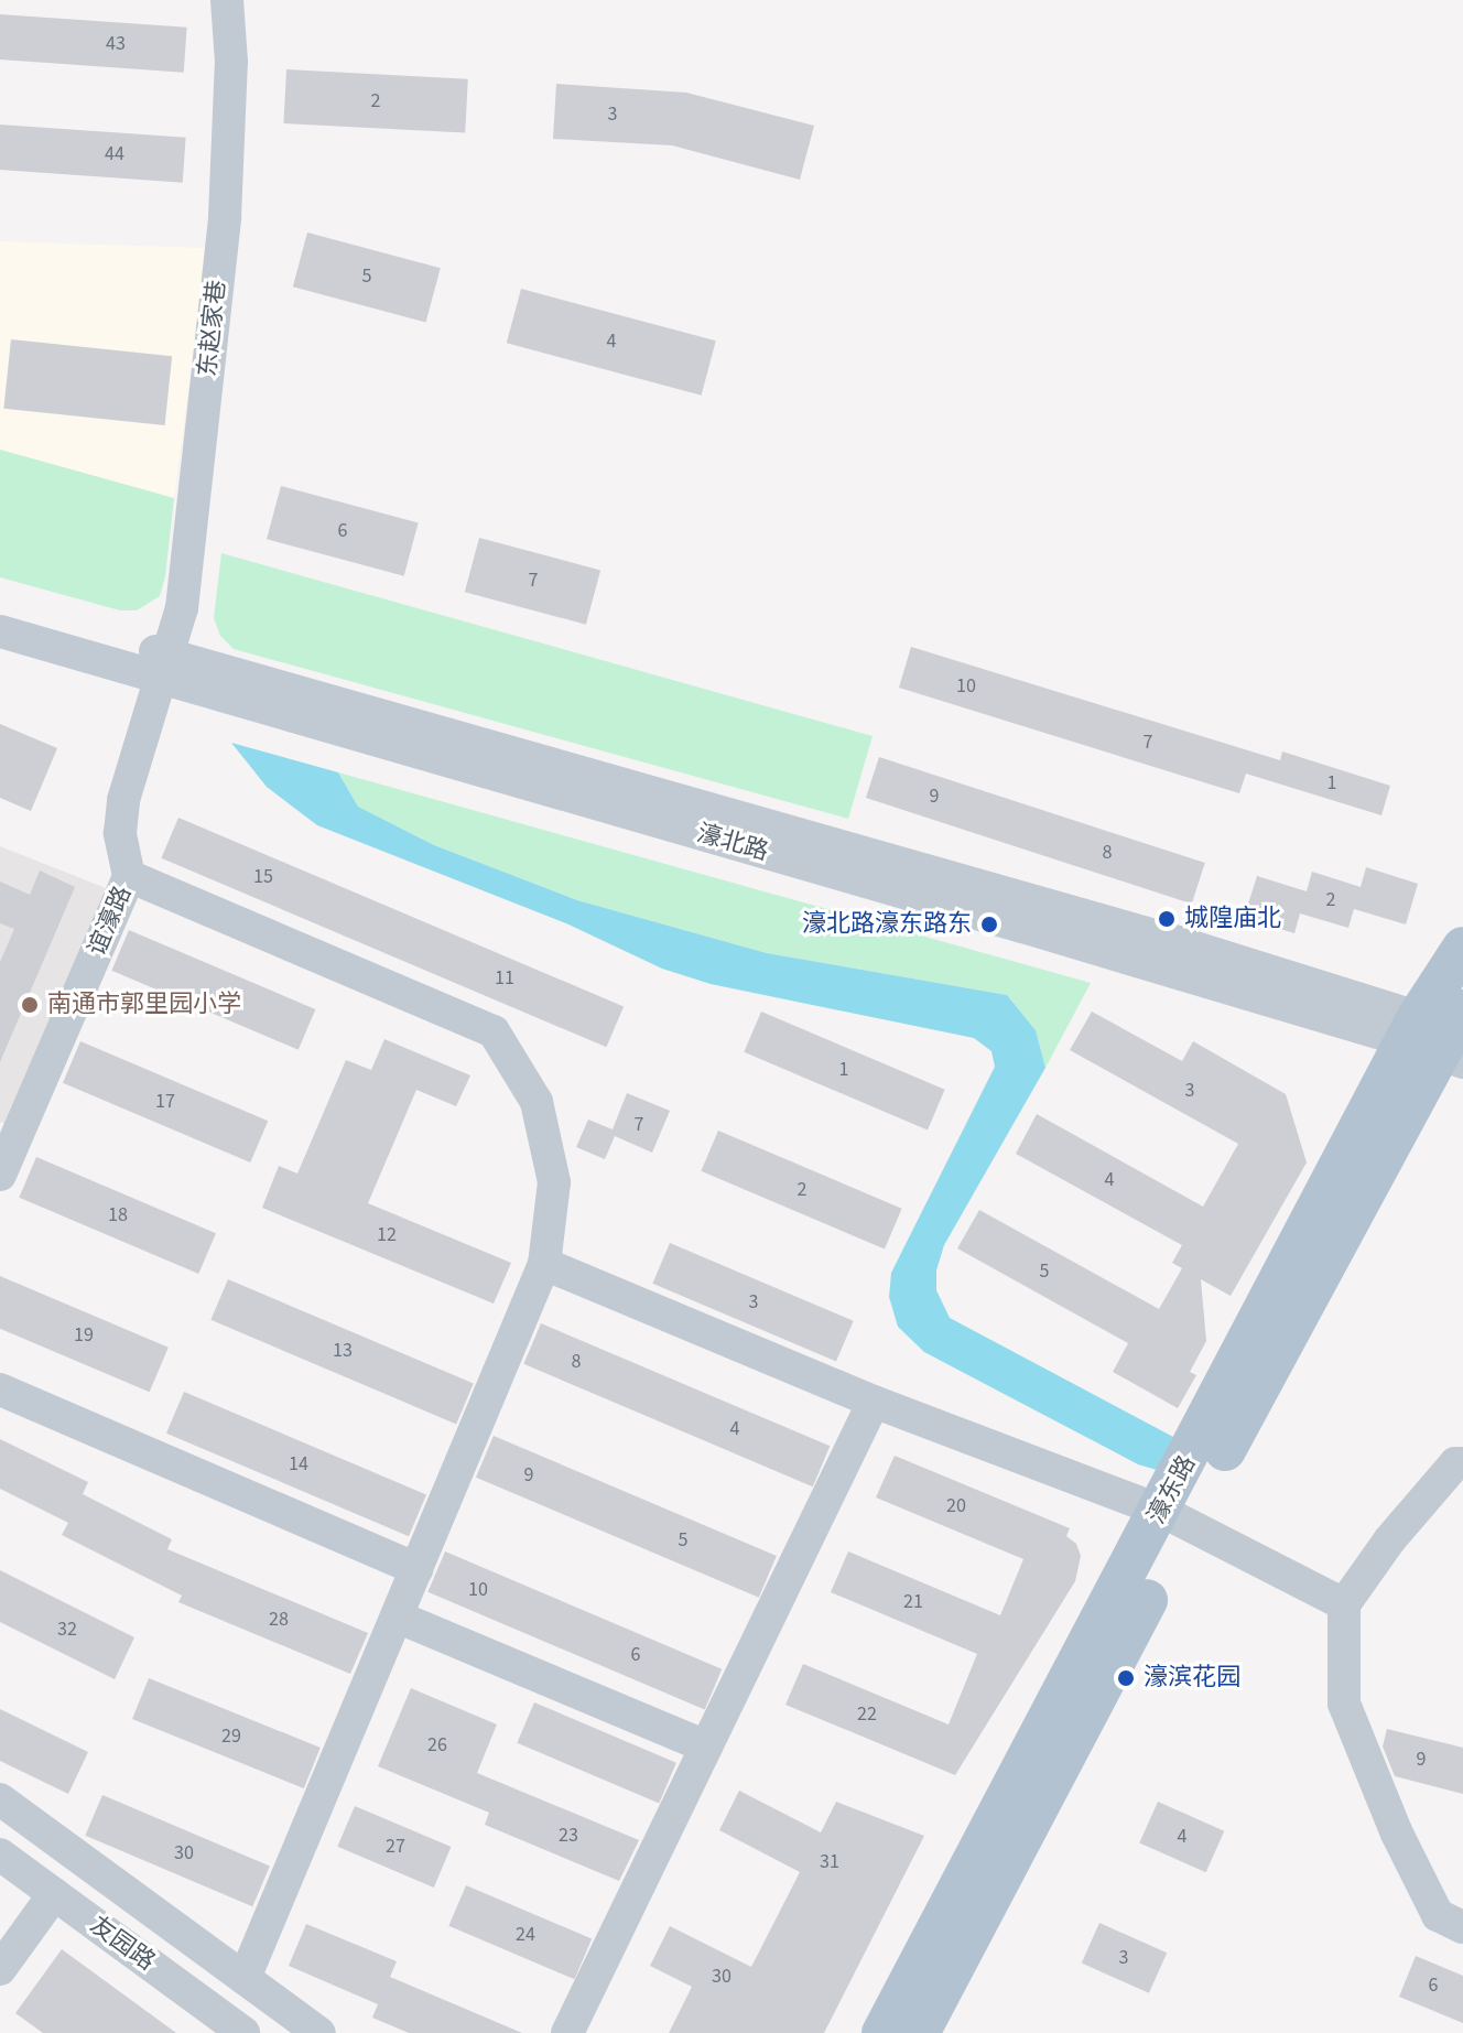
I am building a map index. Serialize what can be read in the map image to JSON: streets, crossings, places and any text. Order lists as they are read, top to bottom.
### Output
{
  "streets": {
    "main road": ["濠东路"],
    "street": [
      "东赵家巷",
      "濠北路",
      "谊濠路",
      "友园路"
    ]
  },
  "crossings": [
    ["东赵家巷", "濠北路"],
    ["东赵家巷", "谊濠路"],
    ["濠北路", "谊濠路"],
    ["濠北路", "濠东路"]
  ],
  "places": [
    "城隍庙北",
    "濠北路濠东路东",
    "南通市郭里园小学",
    "濠滨花园"
  ],
  "house_numbers": [
    "43",
    "2",
    "3",
    "44",
    "5",
    "4",
    "6",
    "7",
    "10",
    "7",
    "1",
    "9",
    "8",
    "15",
    "2",
    "11",
    "1",
    "3",
    "17",
    "7",
    "4",
    "2",
    "18",
    "12",
    "5",
    "3",
    "19",
    "13",
    "8",
    "4",
    "14",
    "9",
    "20",
    "5",
    "10",
    "21",
    "28",
    "32",
    "6",
    "22",
    "29",
    "26",
    "9",
    "23",
    "4",
    "27",
    "30",
    "31",
    "24",
    "3",
    "30",
    "6"
  ]
}
